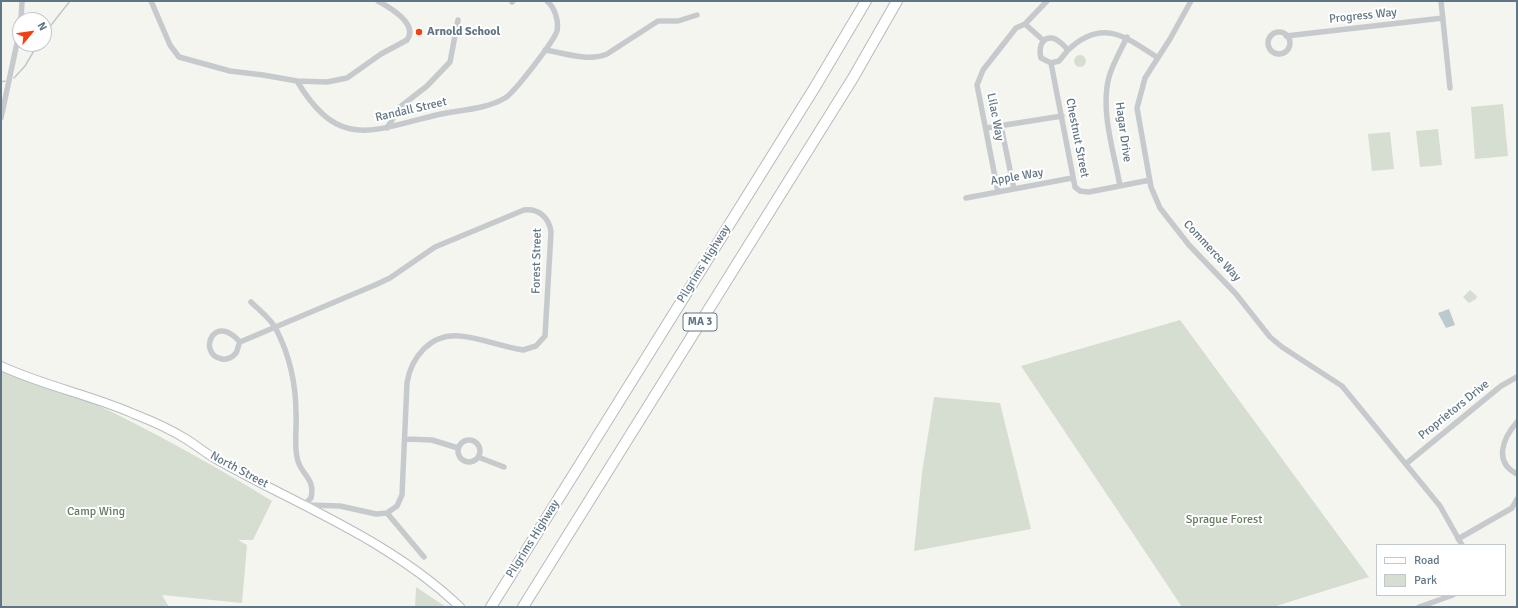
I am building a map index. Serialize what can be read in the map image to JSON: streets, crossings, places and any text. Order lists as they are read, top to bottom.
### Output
{
  "streets": {
    "highway": ["Pilgrims Highway", "MA 3"],
    "street": [
      "Progress Way",
      "Randall Street",
      "Lilac Way",
      "Hagar Drive",
      "Chestnut Street",
      "Apple Way",
      "Commerce Way",
      "Forest Street",
      "Proprietors Drive",
      "North Street"
    ]
  },
  "crossings": [
    ["Lilac Way", "Apple Way"],
    ["Hagar Drive", "Chestnut Street"],
    ["Chestnut Street", "Apple Way"],
    ["Chestnut Street", "Commerce Way"],
    ["Commerce Way", "Proprietors Drive"]
  ],
  "parks": ["Camp Wing", "Sprague Forest"],
  "places": ["Arnold School"],
  "legend": ["Road", "Park"],
  "north": "top right"
}
